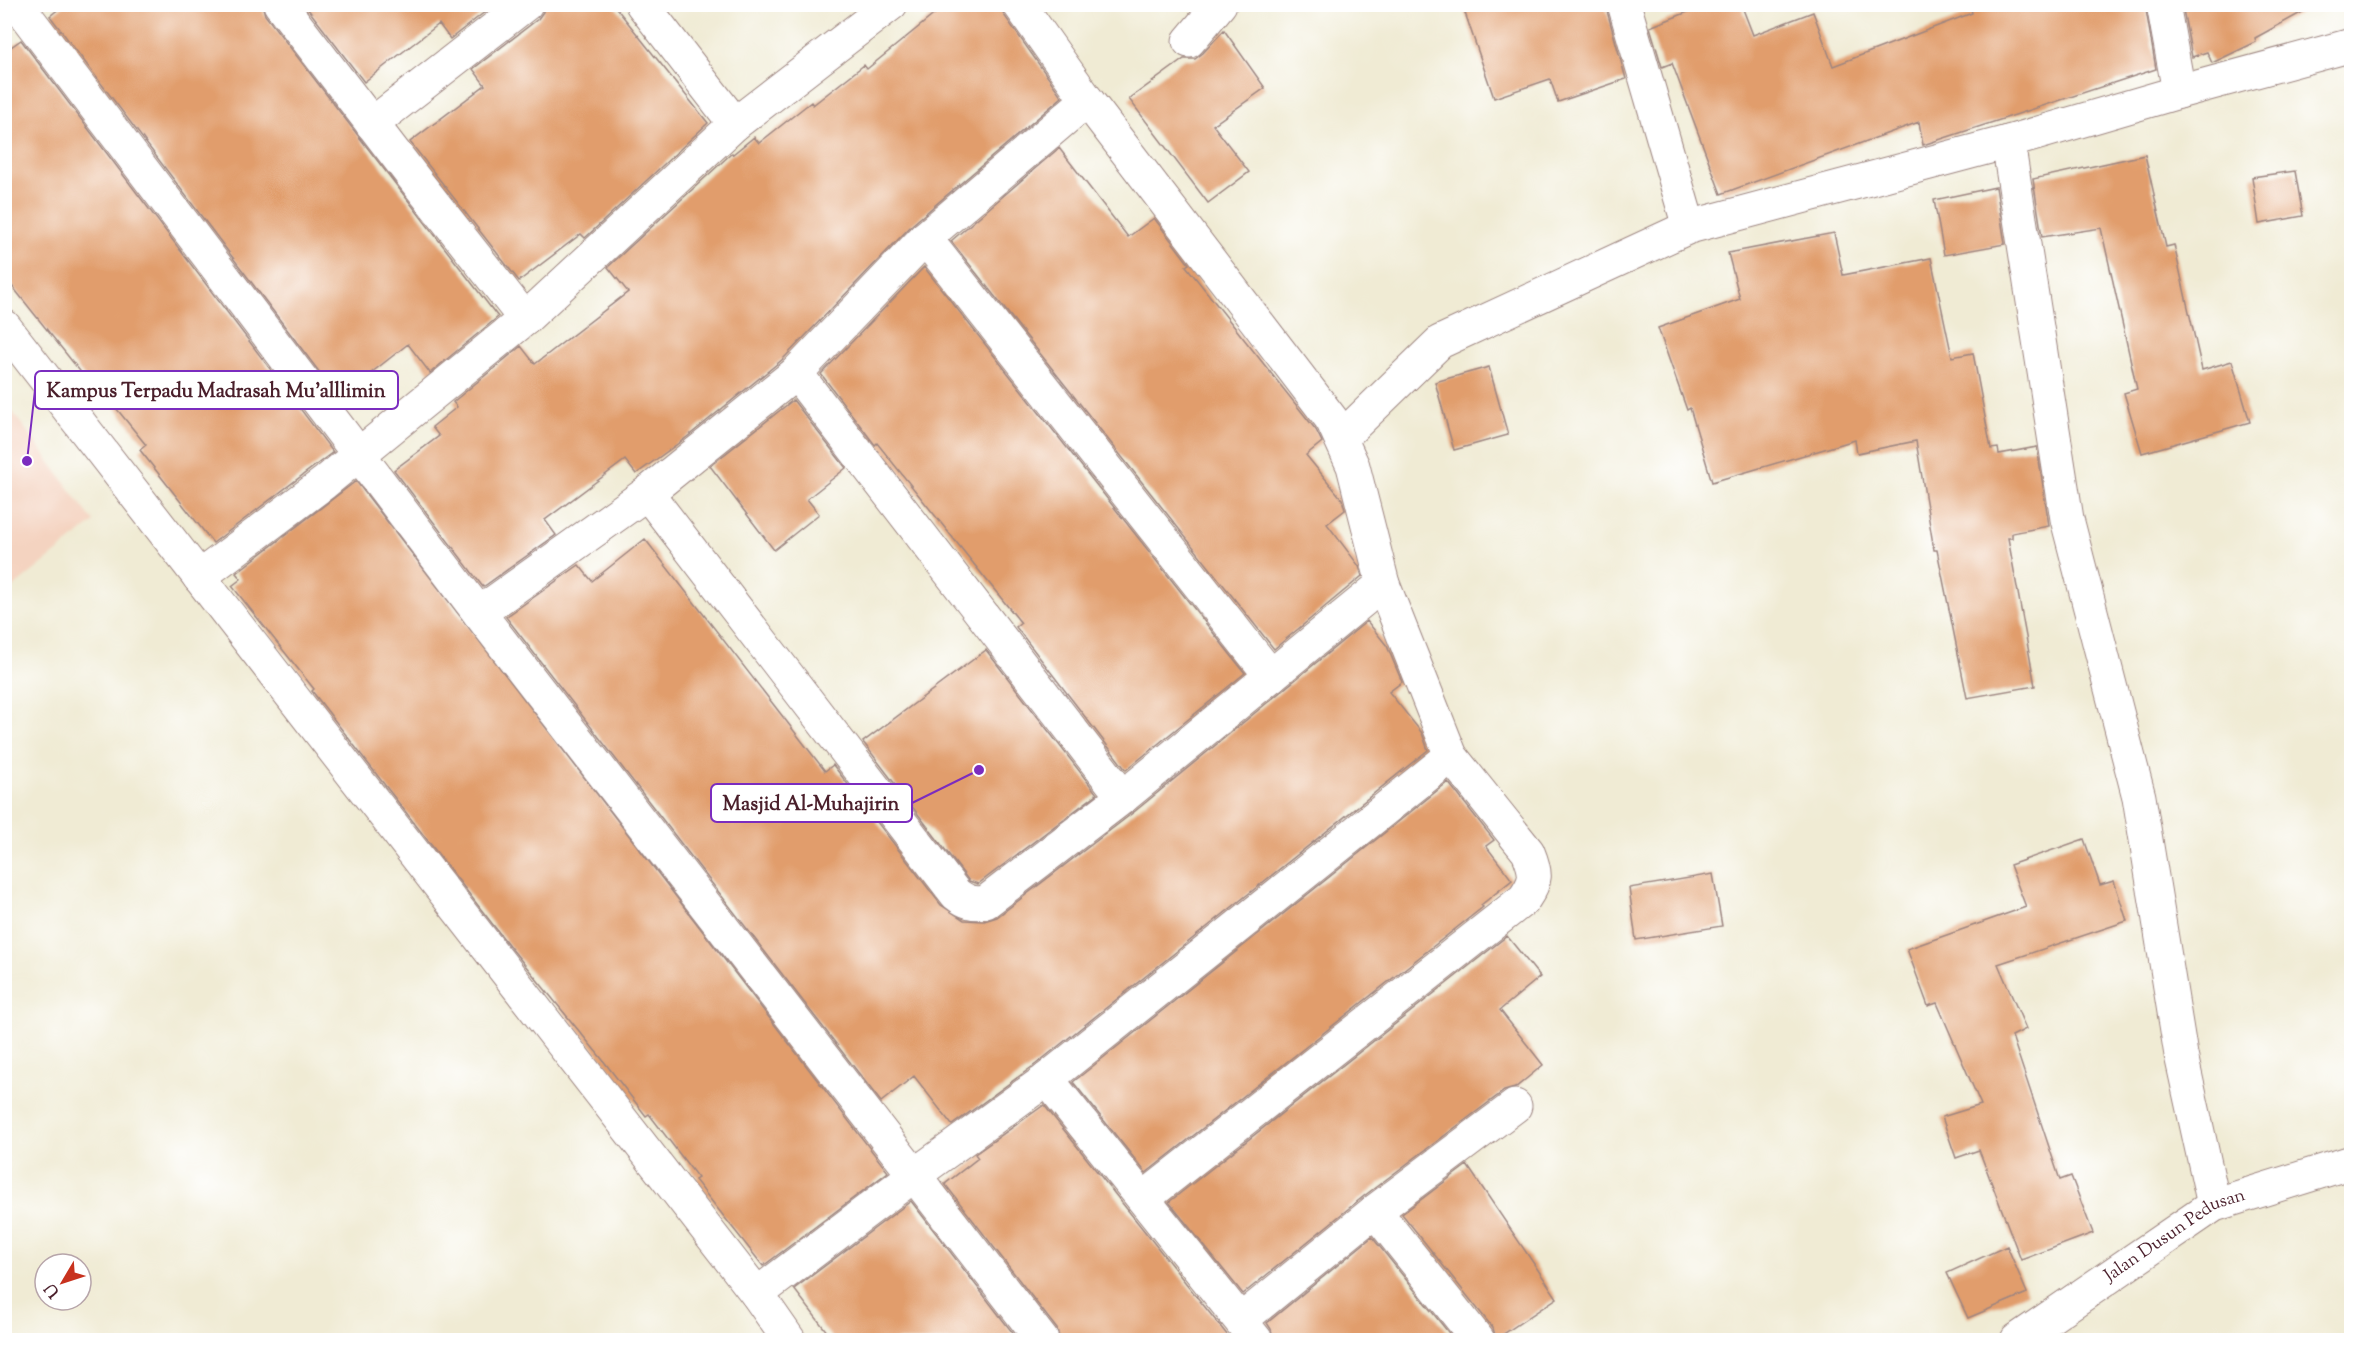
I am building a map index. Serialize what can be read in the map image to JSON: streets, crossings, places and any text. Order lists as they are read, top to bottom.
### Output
{
  "streets": {
    "street": ["Jalan Dusun Pedusan"]
  },
  "places": ["Kampus Terpadu Madrasah Mu'alllimin", "Masjid Al-Muhajirin"],
  "north": "bottom left"
}
